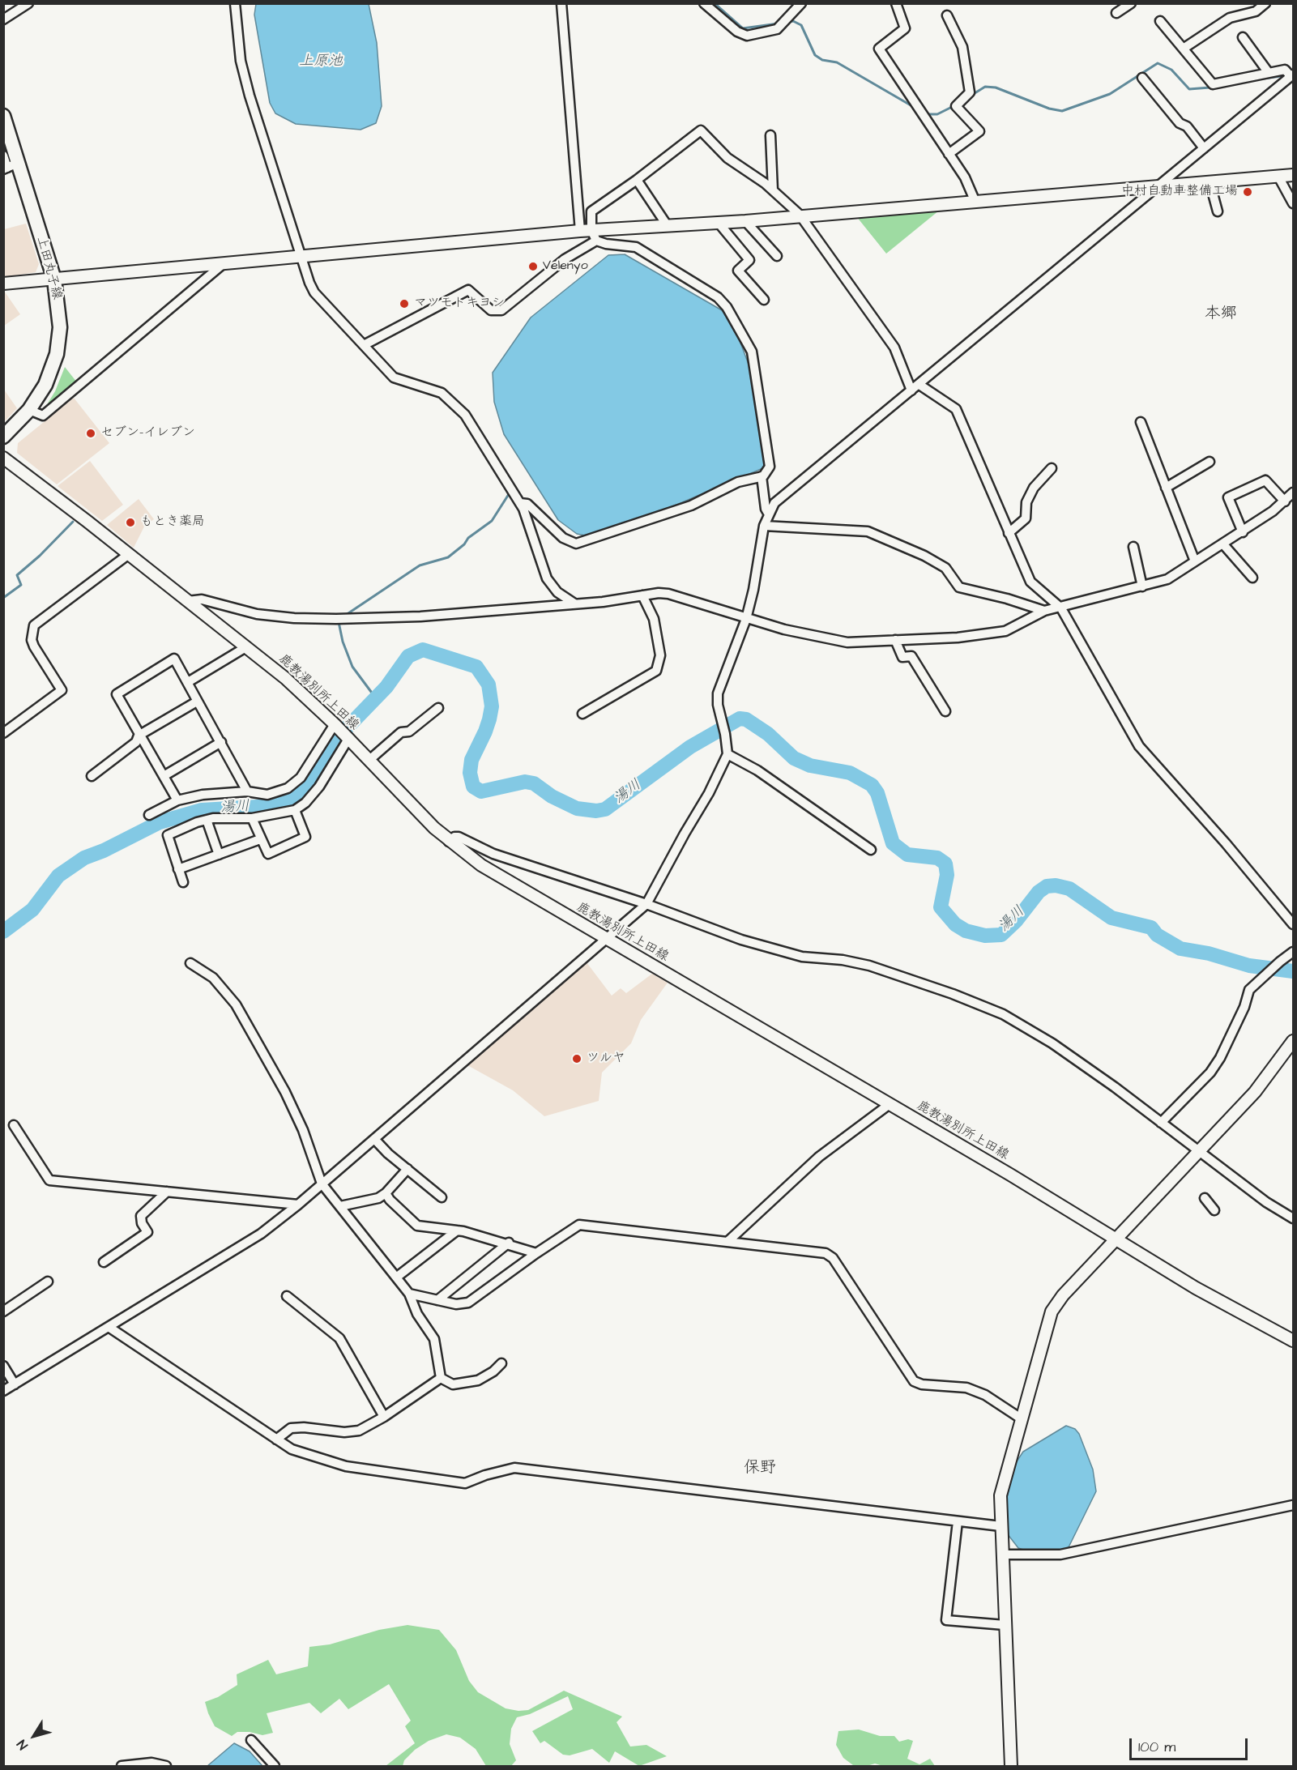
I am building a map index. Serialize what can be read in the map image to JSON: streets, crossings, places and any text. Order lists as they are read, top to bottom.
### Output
{
  "streets": {
    "main road": ["上田丸子線"],
    "street": ["鹿教湯別所上田線"]
  },
  "districts": ["本郷", "保野"],
  "water": ["上原池", "湯川"],
  "places": [
    "中村自動車整備工場",
    "Velenyo",
    "マツモトキヨシ",
    "セブン-イレブン",
    "もとき薬局",
    "ツルヤ"
  ],
  "scale_bar": "100 m",
  "north": "bottom left"
}
